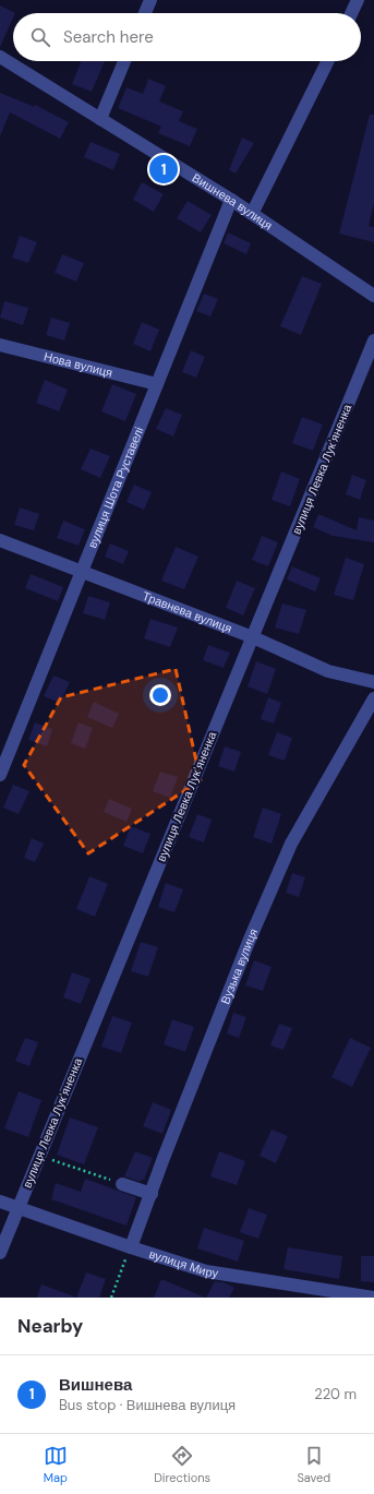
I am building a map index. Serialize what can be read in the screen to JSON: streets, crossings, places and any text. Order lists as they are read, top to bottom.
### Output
{
  "streets": {
    "street": [
      "Вишнева вулиця",
      "Нова вулиця",
      "вулиця Левка Лукʼяненка",
      "вулиця Шота Руставелі",
      "Травнева вулиця",
      "Вузька вулиця",
      "вулиця Миру"
    ]
  },
  "crossings": [
    ["Вишнева вулиця", "вулиця Шота Руставелі"],
    ["Нова вулиця", "вулиця Шота Руставелі"],
    ["вулиця Левка Лукʼяненка", "Травнева вулиця"],
    ["вулиця Левка Лукʼяненка", "вулиця Миру"],
    ["вулиця Шота Руставелі", "Травнева вулиця"],
    ["Вузька вулиця", "вулиця Миру"]
  ],
  "page": {
    "search": "Search here",
    "pins": "1",
    "heading": "Nearby",
    "list": [
      {
        "mark": "1",
        "name": "Вишнева",
        "note": "Bus stop · Вишнева вулиця",
        "value": "220 m"
      }
    ],
    "nav": ["Map", "Directions", "Saved"]
  }
}
